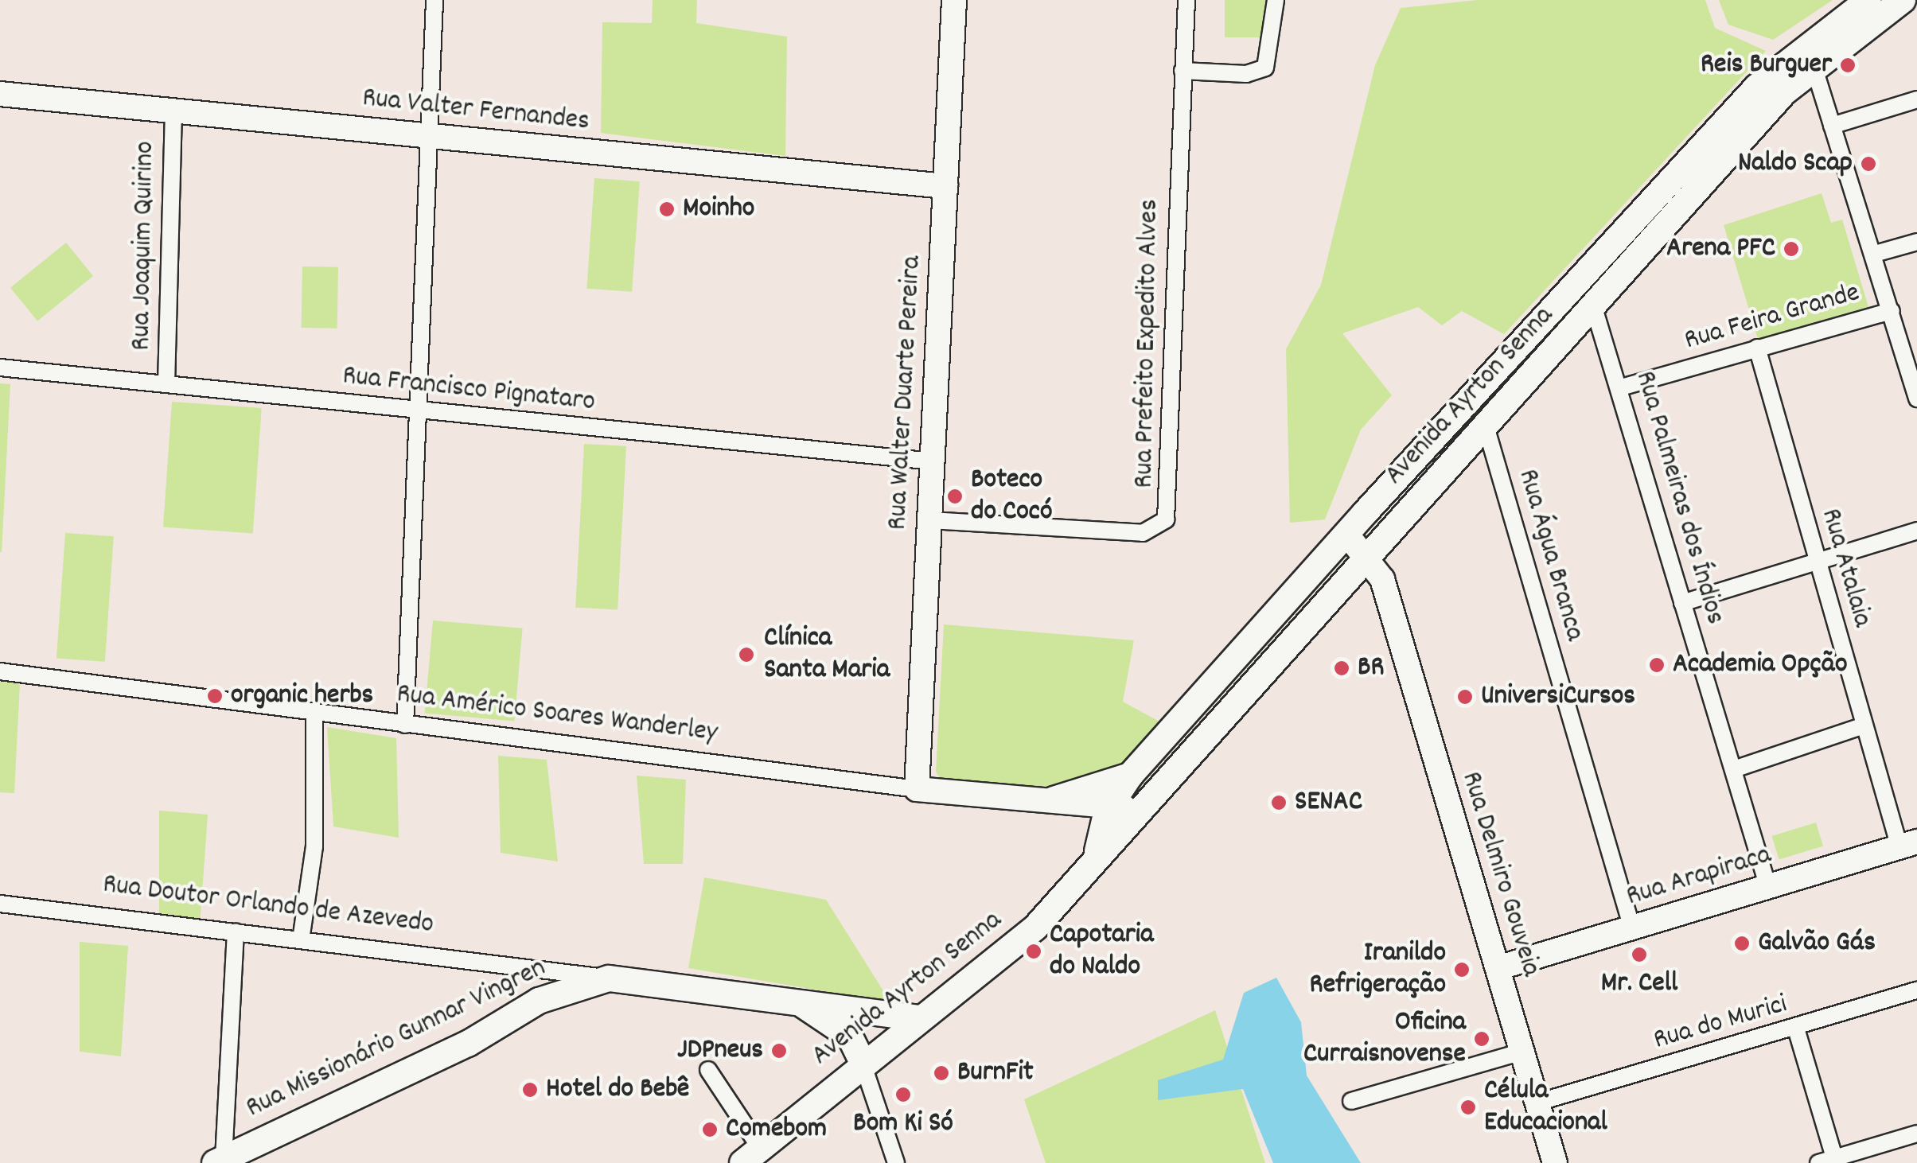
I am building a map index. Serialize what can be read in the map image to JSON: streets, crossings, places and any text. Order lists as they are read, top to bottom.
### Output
{
  "streets": {
    "main road": [
      "Rua Valter Fernandes",
      "Rua Walter Duarte Pereira",
      "Avenida Ayrton Senna",
      "Rua Américo Soares Wanderley",
      "Rua Delmiro Gouveia",
      "Rua Arapiraca",
      "Rua Doutor Orlando de Azevedo",
      "Rua Missionário Gunnar Vingren"
    ],
    "street": [
      "Rua Joaquim Quirino",
      "Rua Feira Grande",
      "Rua Prefeito Expedito Alves",
      "Rua Francisco Pignataro",
      "Rua Palmeiras dos Índios",
      "Rua Água Branca",
      "Rua Atalaia",
      "Rua do Murici"
    ]
  },
  "crossings": [
    ["Rua Valter Fernandes", "Rua Joaquim Quirino"],
    ["Rua Valter Fernandes", "Rua Walter Duarte Pereira"],
    ["Rua Joaquim Quirino", "Rua Francisco Pignataro"],
    ["Rua Feira Grande", "Rua Palmeiras dos Índios"],
    ["Rua Feira Grande", "Rua Atalaia"],
    ["Rua Prefeito Expedito Alves", "Rua Walter Duarte Pereira"],
    ["Rua Francisco Pignataro", "Rua Walter Duarte Pereira"],
    ["Rua Walter Duarte Pereira", "Rua Américo Soares Wanderley"],
    ["Avenida Ayrton Senna", "Rua Palmeiras dos Índios"],
    ["Avenida Ayrton Senna", "Rua Água Branca"],
    ["Avenida Ayrton Senna", "Rua Américo Soares Wanderley"],
    ["Avenida Ayrton Senna", "Rua Delmiro Gouveia"],
    ["Avenida Ayrton Senna", "Rua Doutor Orlando de Azevedo"],
    ["Rua Palmeiras dos Índios", "Rua Arapiraca"],
    ["Rua Água Branca", "Rua Arapiraca"],
    ["Rua Atalaia", "Rua Arapiraca"],
    ["Rua Delmiro Gouveia", "Rua Arapiraca"],
    ["Rua Delmiro Gouveia", "Rua do Murici"],
    ["Rua Doutor Orlando de Azevedo", "Rua Missionário Gunnar Vingren"]
  ],
  "places": [
    "Reis Burguer",
    "Naldo Scap",
    "Moinho",
    "Arena PFC",
    "Boteco do Cocó",
    "Clínica Santa Maria",
    "Academia Opção",
    "BR",
    "organic herbs",
    "UniversiCursos",
    "SENAC",
    "Galvão Gás",
    "Capotaria do Naldo",
    "Mr. Cell",
    "Iranildo Refrigeração",
    "Oficina Curraisnovense",
    "JDPneus",
    "BurnFit",
    "Hotel do Bebê",
    "Bom Ki Só",
    "Célula Educacional",
    "Comebom"
  ]
}
